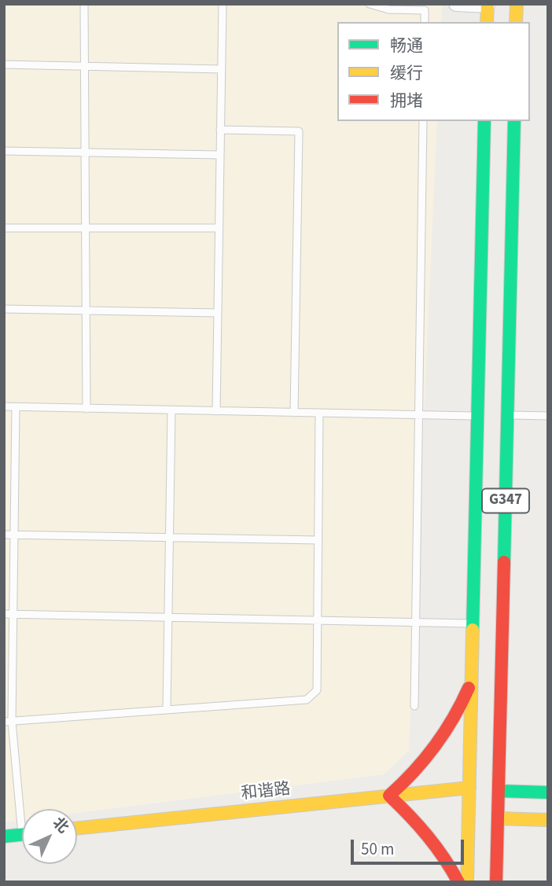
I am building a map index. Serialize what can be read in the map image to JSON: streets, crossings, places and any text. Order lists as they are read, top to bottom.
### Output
{
  "streets": {
    "main road": ["G347", "和谐路"]
  },
  "crossings": [
    ["G347", "和谐路"]
  ],
  "legend": ["畅通", "缓行", "拥堵"],
  "scale_bar": "50 m",
  "north": "top right"
}
